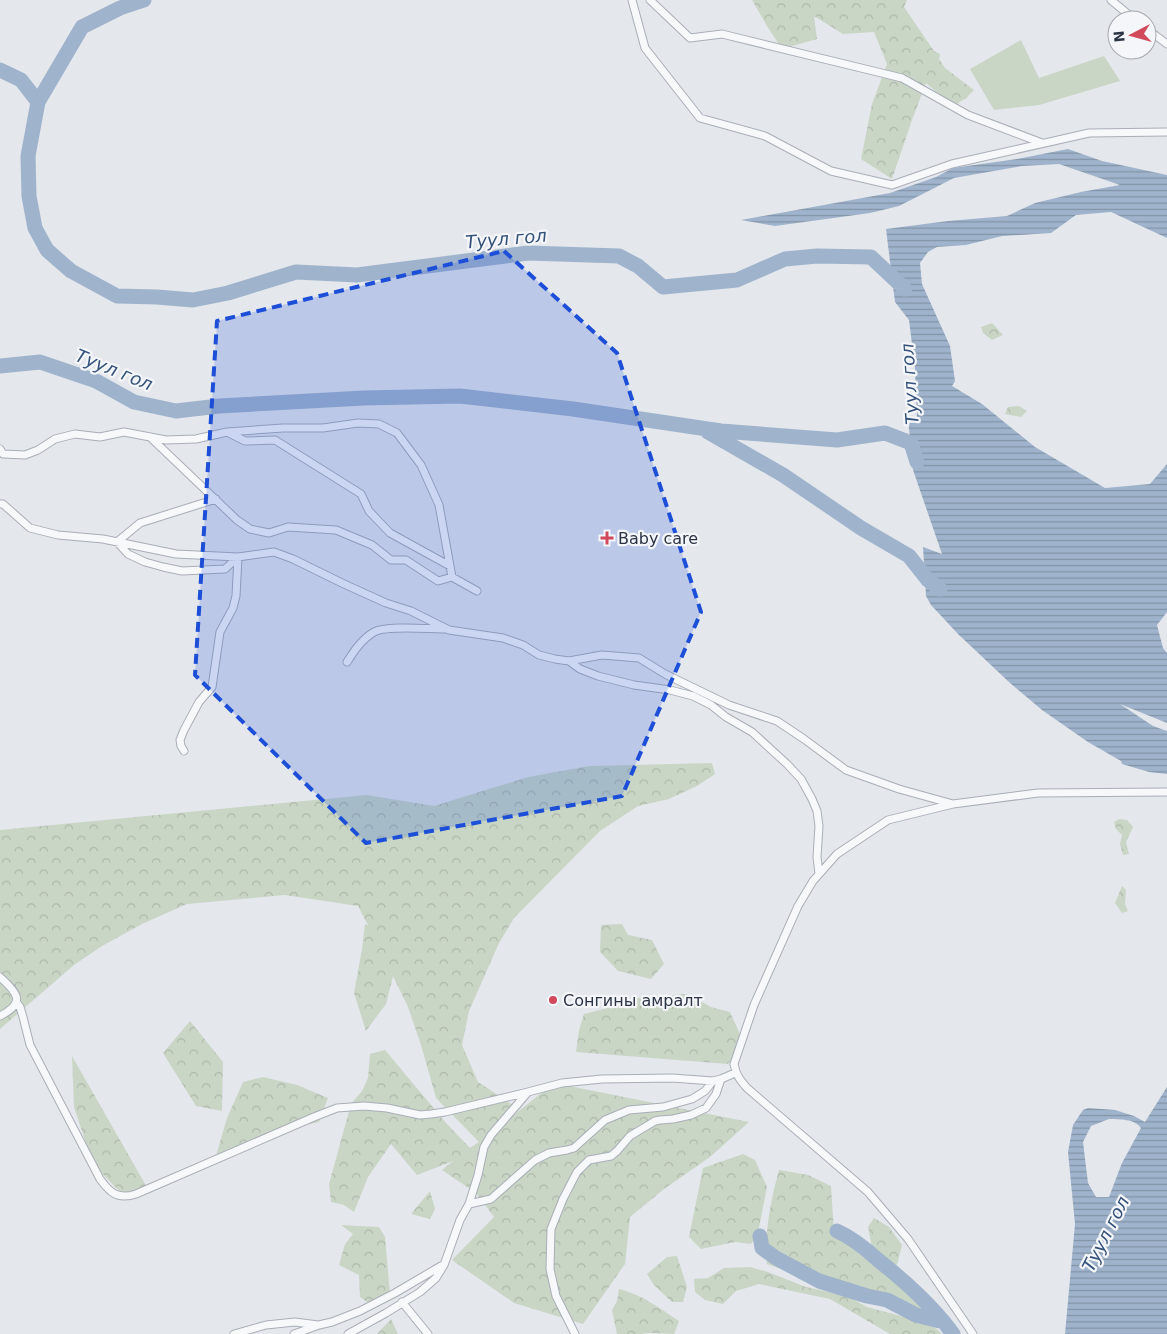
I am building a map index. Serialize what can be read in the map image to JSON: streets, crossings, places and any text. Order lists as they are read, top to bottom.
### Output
{
  "water": ["Туул гол"],
  "places": {
    "health": ["Baby care"],
    "other": ["Сонгины амралт"]
  },
  "north": "left"
}
